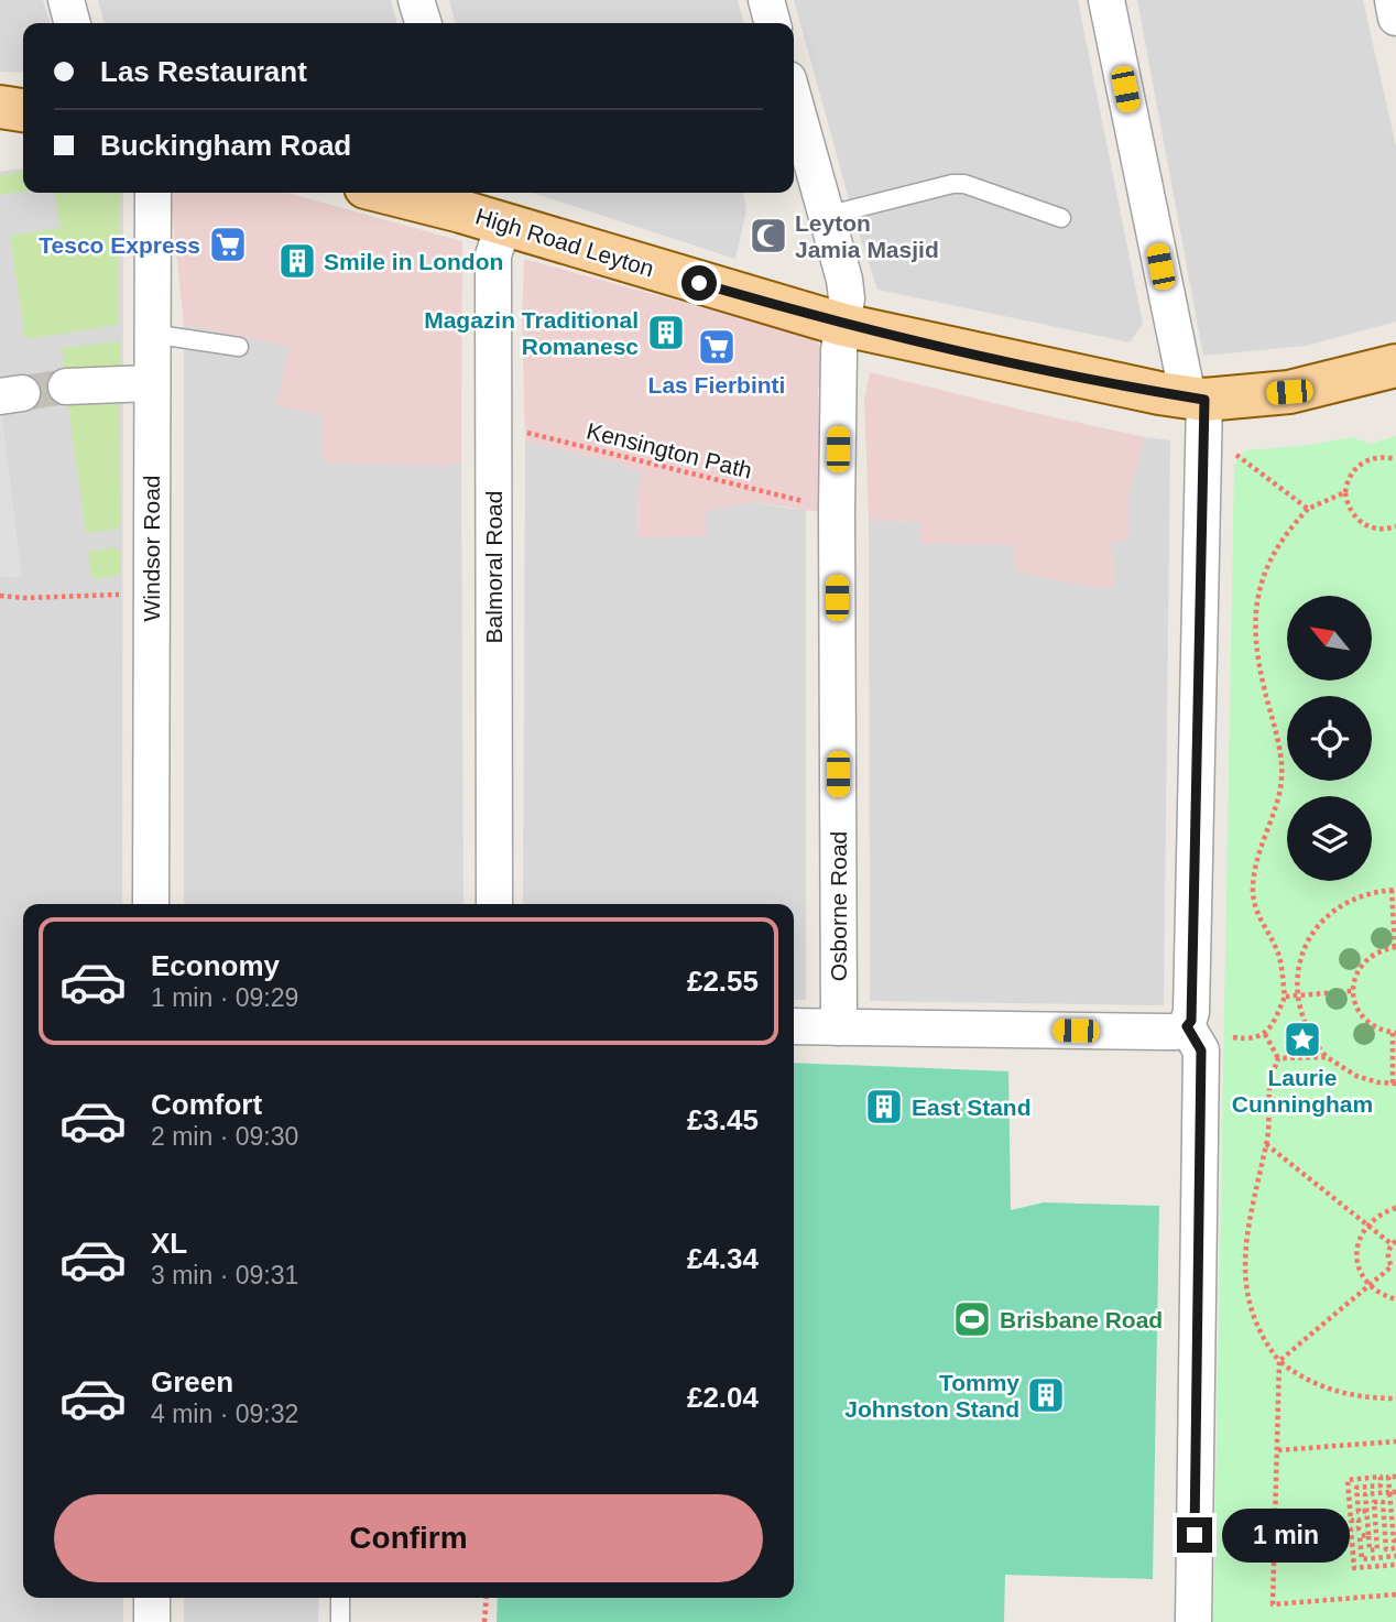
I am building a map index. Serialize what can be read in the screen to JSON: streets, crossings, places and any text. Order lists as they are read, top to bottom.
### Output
{
  "streets": {
    "main road": ["High Road Leyton"],
    "street": ["Windsor Road", "Balmoral Road", "Osborne Road"],
    "path": ["Kensington Path"]
  },
  "crossings": [
    ["High Road Leyton", "Balmoral Road"],
    ["High Road Leyton", "Osborne Road"],
    ["Kensington Path", "Balmoral Road"],
    ["Kensington Path", "Osborne Road"]
  ],
  "places": {
    "mosque": ["Leyton Jamia Masjid"],
    "supermarket": ["Tesco Express", "Las Fierbinti"],
    "building": [
      "Smile in London",
      "Magazin Traditional Romanesc",
      "East Stand",
      "Tommy Johnston Stand"
    ],
    "place": ["Laurie Cunningham"],
    "sports": ["Brisbane Road"]
  },
  "north": "top left",
  "page": {
    "banner": ["Las Restaurant", "Buckingham Road"],
    "list": [
      {
        "name": "Economy",
        "note": "1 min · 09:29",
        "value": "£2.55"
      },
      {
        "name": "Comfort",
        "note": "2 min · 09:30",
        "value": "£3.45"
      },
      {
        "name": "XL",
        "note": "3 min · 09:31",
        "value": "£4.34"
      },
      {
        "name": "Green",
        "note": "4 min · 09:32",
        "value": "£2.04"
      }
    ],
    "buttons": "Confirm",
    "bubble": "1 min"
  }
}
